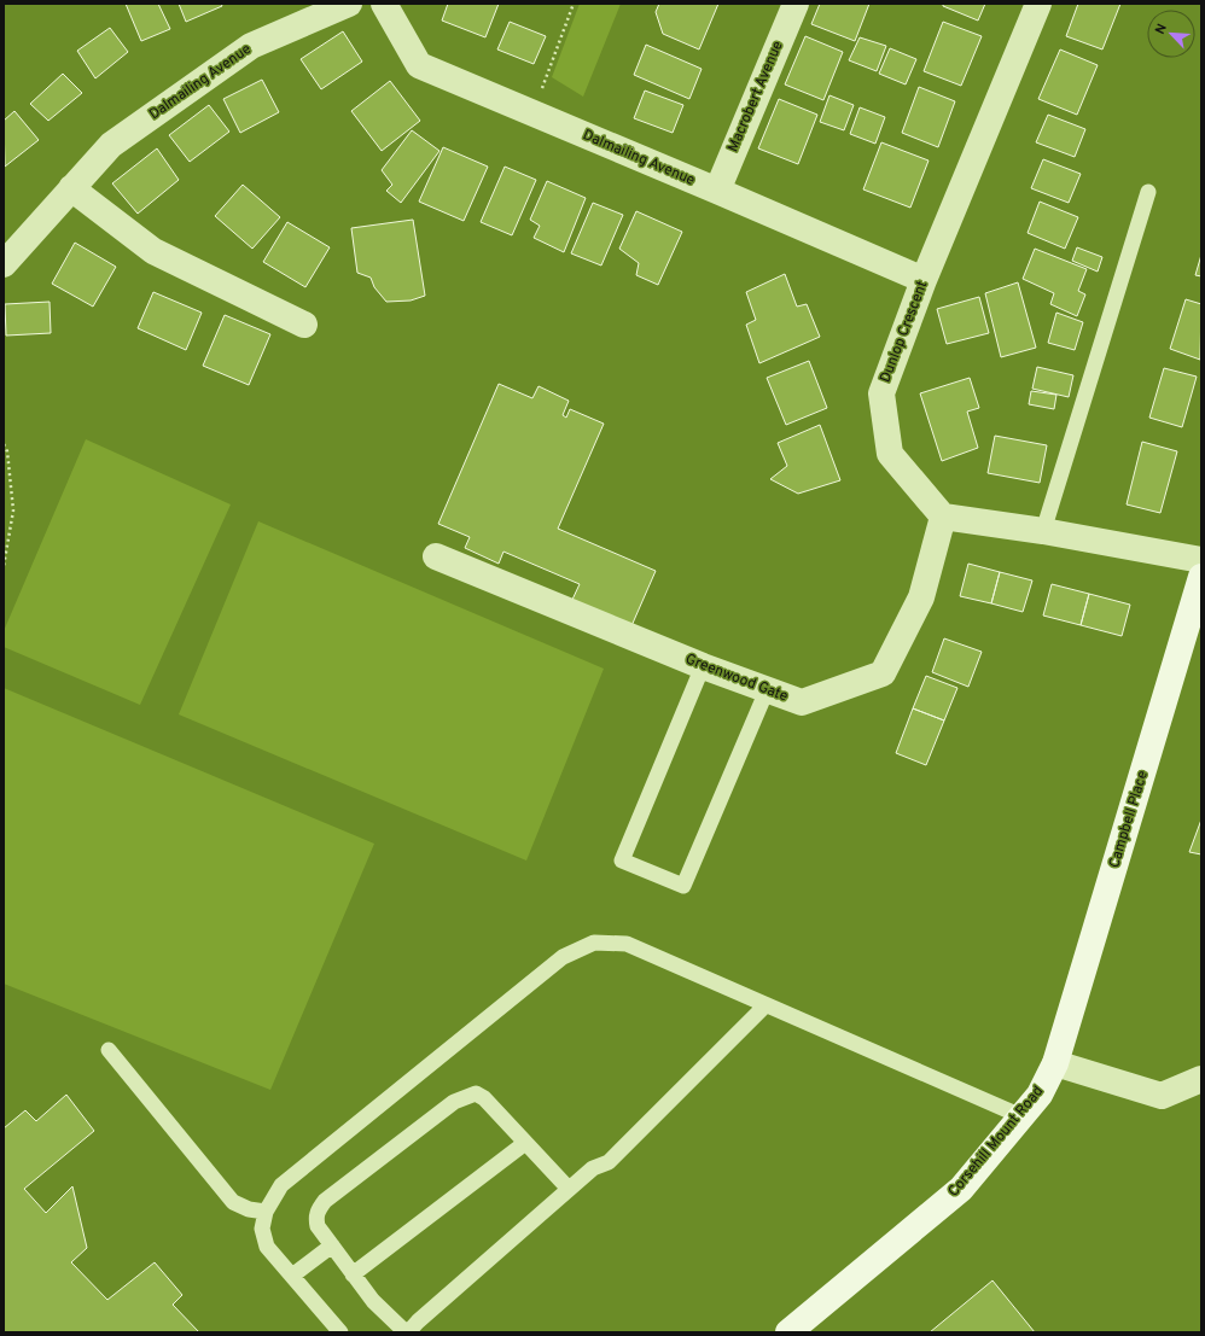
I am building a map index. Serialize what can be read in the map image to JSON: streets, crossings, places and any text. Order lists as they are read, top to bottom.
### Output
{
  "streets": {
    "main road": ["Campbell Place", "Corsehill Mount Road"],
    "street": [
      "Dalmailing Avenue",
      "Macrobert Avenue",
      "Dunlop Crescent",
      "Greenwood Gate"
    ]
  },
  "crossings": [
    ["Dalmailing Avenue", "Macrobert Avenue"],
    ["Dalmailing Avenue", "Dunlop Crescent"],
    ["Dunlop Crescent", "Greenwood Gate"],
    ["Campbell Place", "Corsehill Mount Road"]
  ],
  "north": "top left"
}
